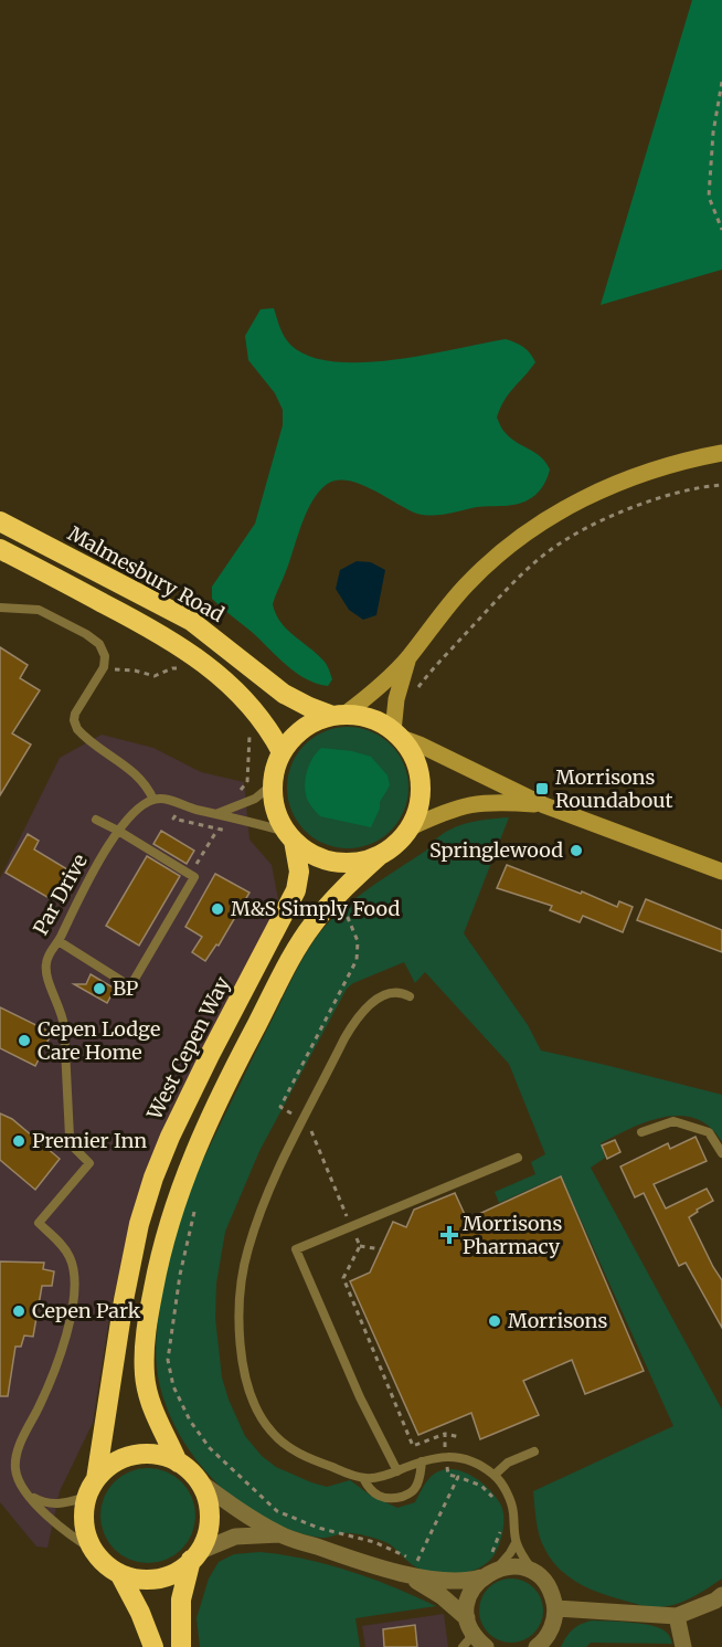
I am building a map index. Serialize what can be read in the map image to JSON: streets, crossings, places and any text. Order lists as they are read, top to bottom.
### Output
{
  "streets": {
    "highway": ["Malmesbury Road", "West Cepen Way"],
    "lane": ["Par Drive"]
  },
  "crossings": [
    ["Malmesbury Road", "West Cepen Way"]
  ],
  "places": {
    "transit": ["Morrisons Roundabout"],
    "other": [
      "Springlewood",
      "M&S Simply Food",
      "BP",
      "Cepen Lodge Care Home",
      "Premier Inn",
      "Cepen Park",
      "Morrisons"
    ],
    "health": ["Morrisons Pharmacy"]
  }
}
